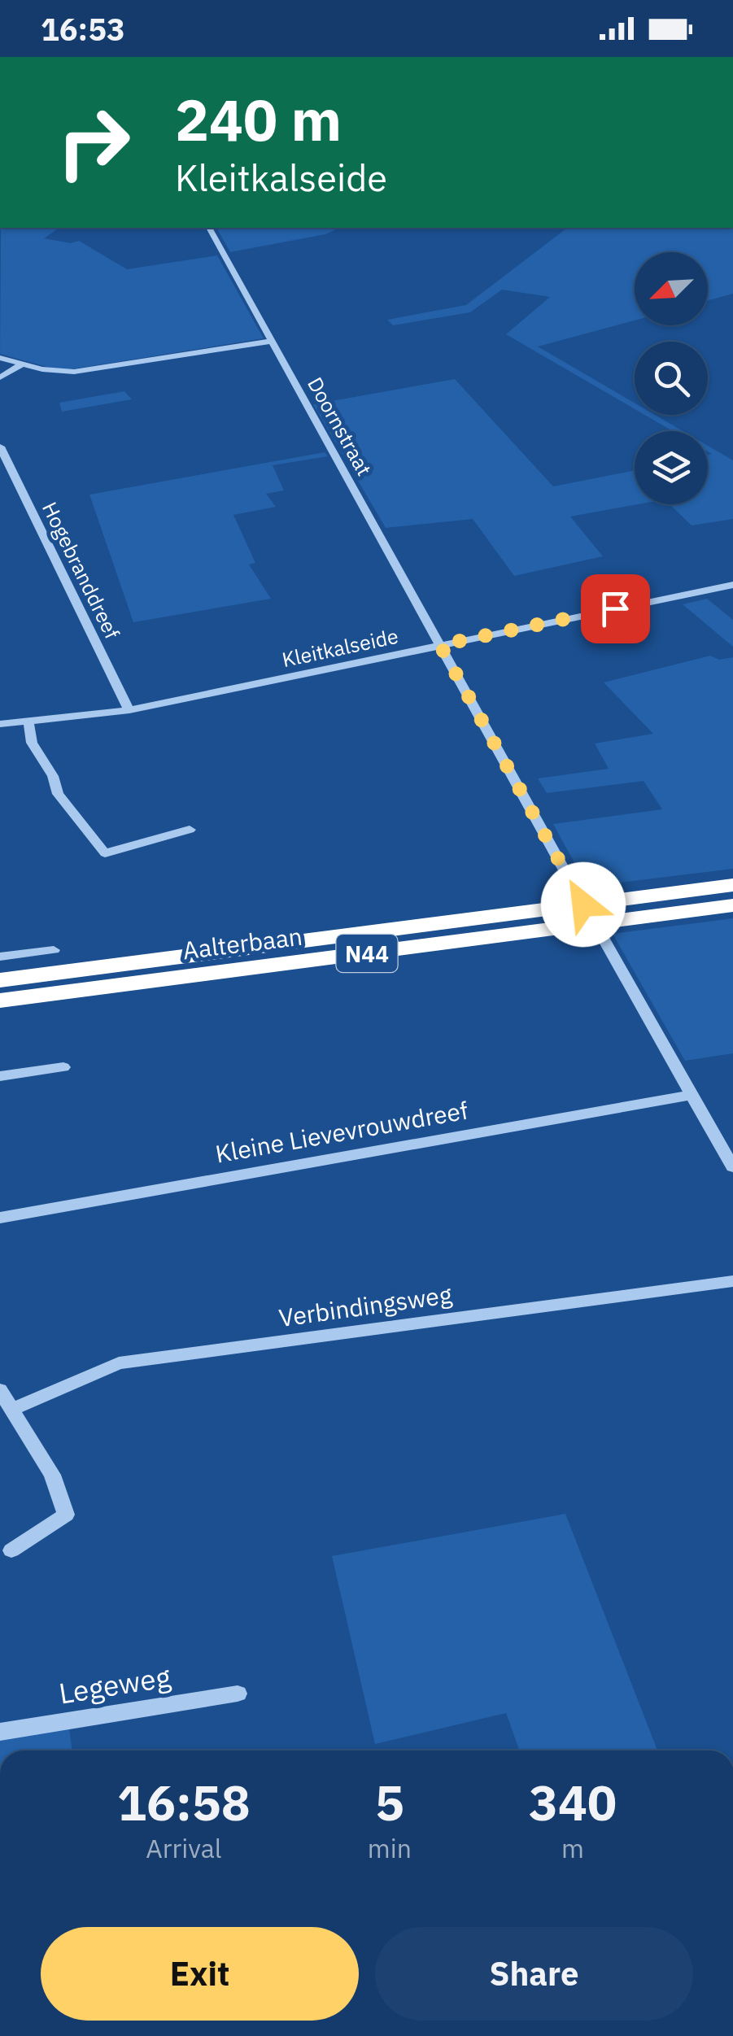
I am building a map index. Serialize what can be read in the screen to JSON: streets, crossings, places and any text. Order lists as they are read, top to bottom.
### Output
{
  "streets": {
    "highway": ["Aalterbaan", "N44"],
    "street": [
      "Doornstraat",
      "Hogebranddreef",
      "Kleitkalseide",
      "Kleine Lievevrouwdreef",
      "Verbindingsweg",
      "Legeweg"
    ]
  },
  "crossings": [
    ["Doornstraat", "Kleitkalseide"],
    ["Doornstraat", "Aalterbaan"],
    ["Doornstraat", "Kleine Lievevrouwdreef"],
    ["Hogebranddreef", "Kleitkalseide"]
  ],
  "north": "bottom left",
  "page": {
    "status": "16:53",
    "turn": ["240 m", "Kleitkalseide"],
    "eta": [
      "16:58",
      "Arrival",
      "5",
      "min",
      "340",
      "m"
    ],
    "buttons": ["Exit", "Share"]
  }
}
